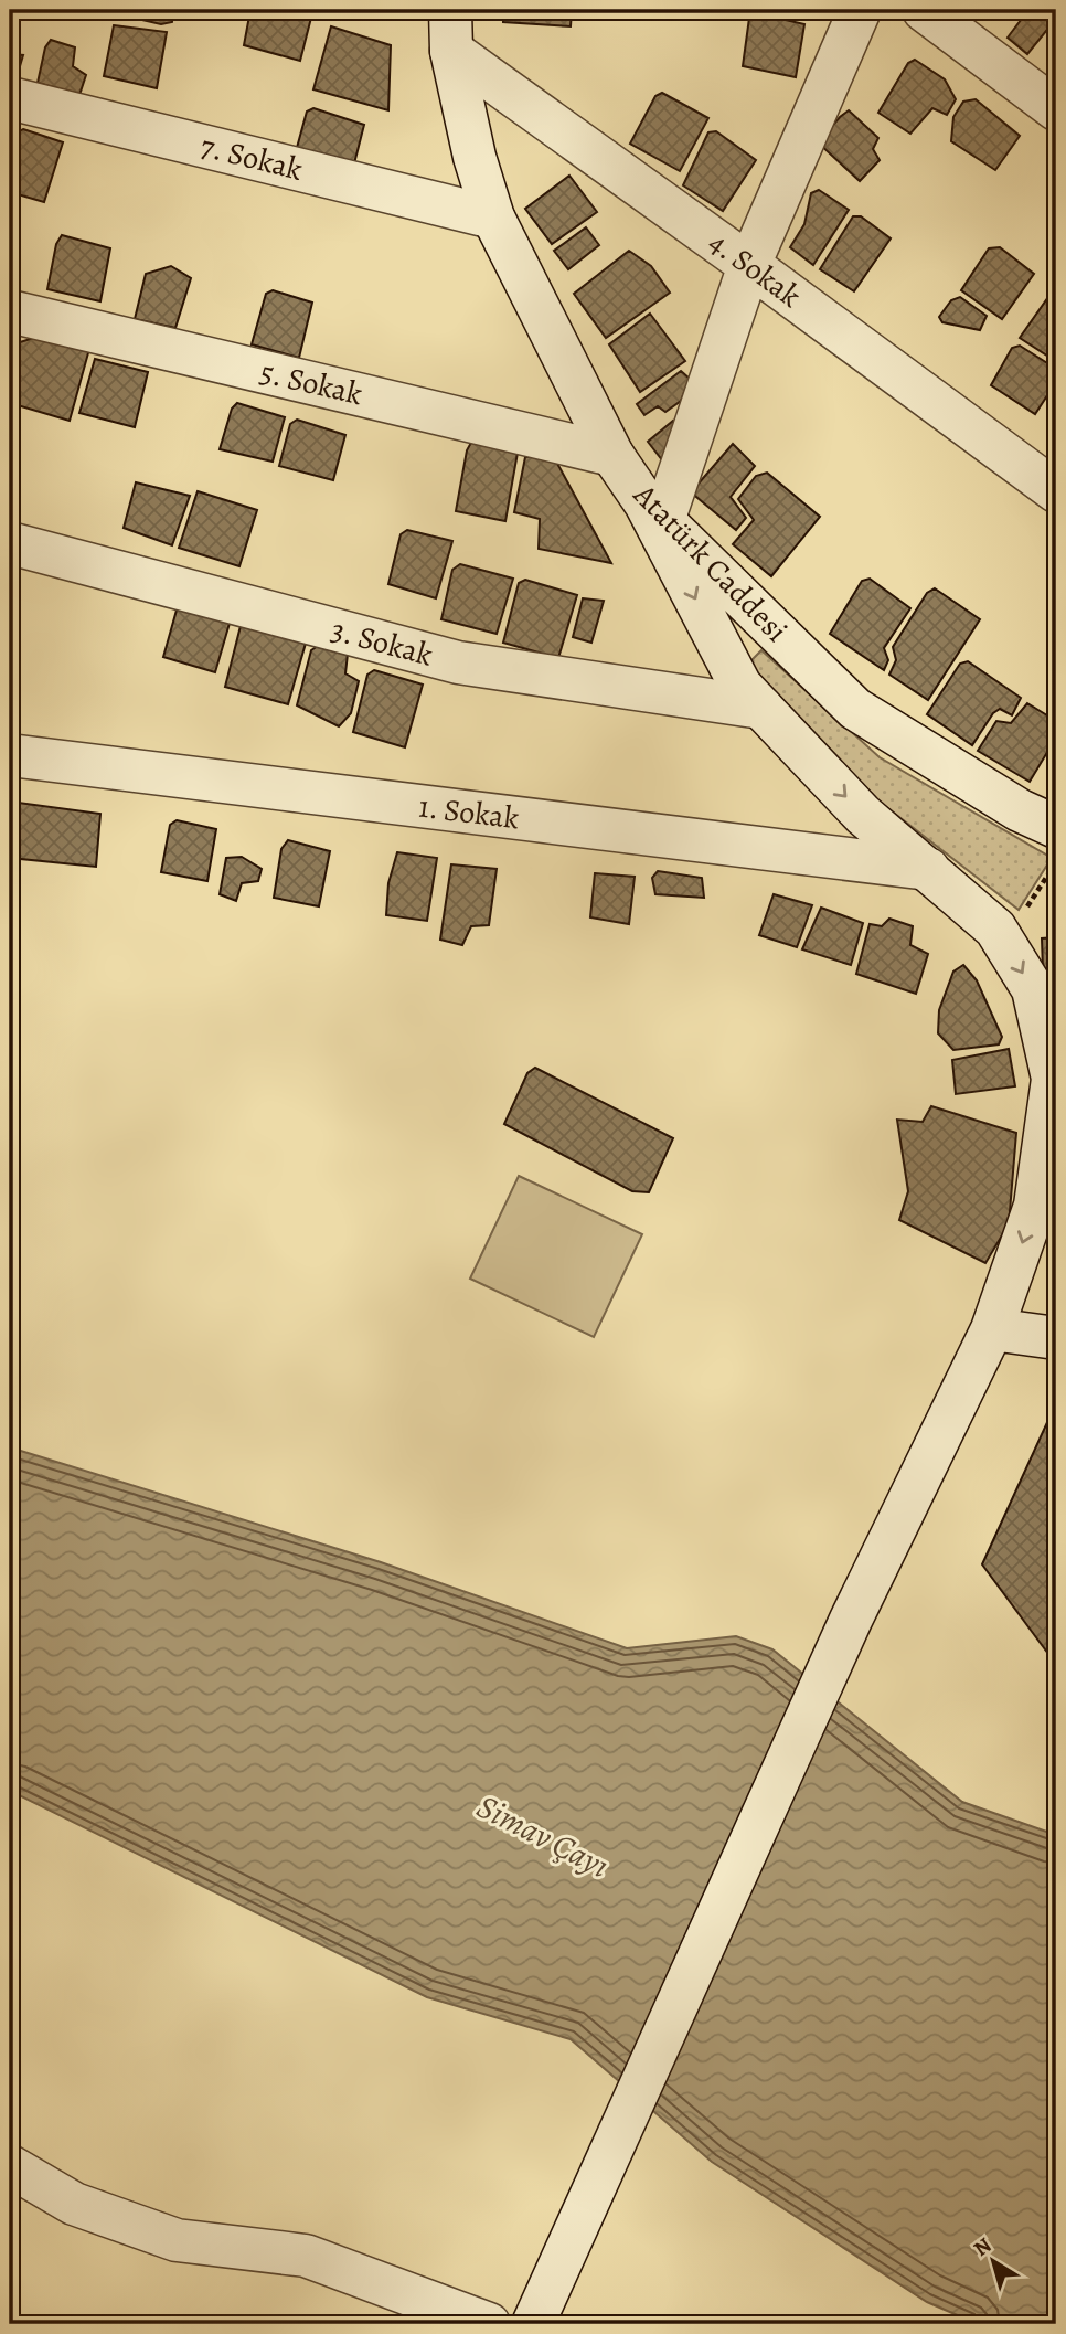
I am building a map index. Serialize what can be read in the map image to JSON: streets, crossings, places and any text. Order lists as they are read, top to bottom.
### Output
{
  "streets": {
    "street": [
      "7. Sokak",
      "4. Sokak",
      "5. Sokak",
      "Atatürk Caddesi",
      "3. Sokak",
      "1. Sokak"
    ]
  },
  "crossings": [
    ["7. Sokak", "Atatürk Caddesi"],
    ["4. Sokak", "Atatürk Caddesi"],
    ["5. Sokak", "Atatürk Caddesi"]
  ],
  "water": ["Simav Çayı"],
  "north": "top left"
}
